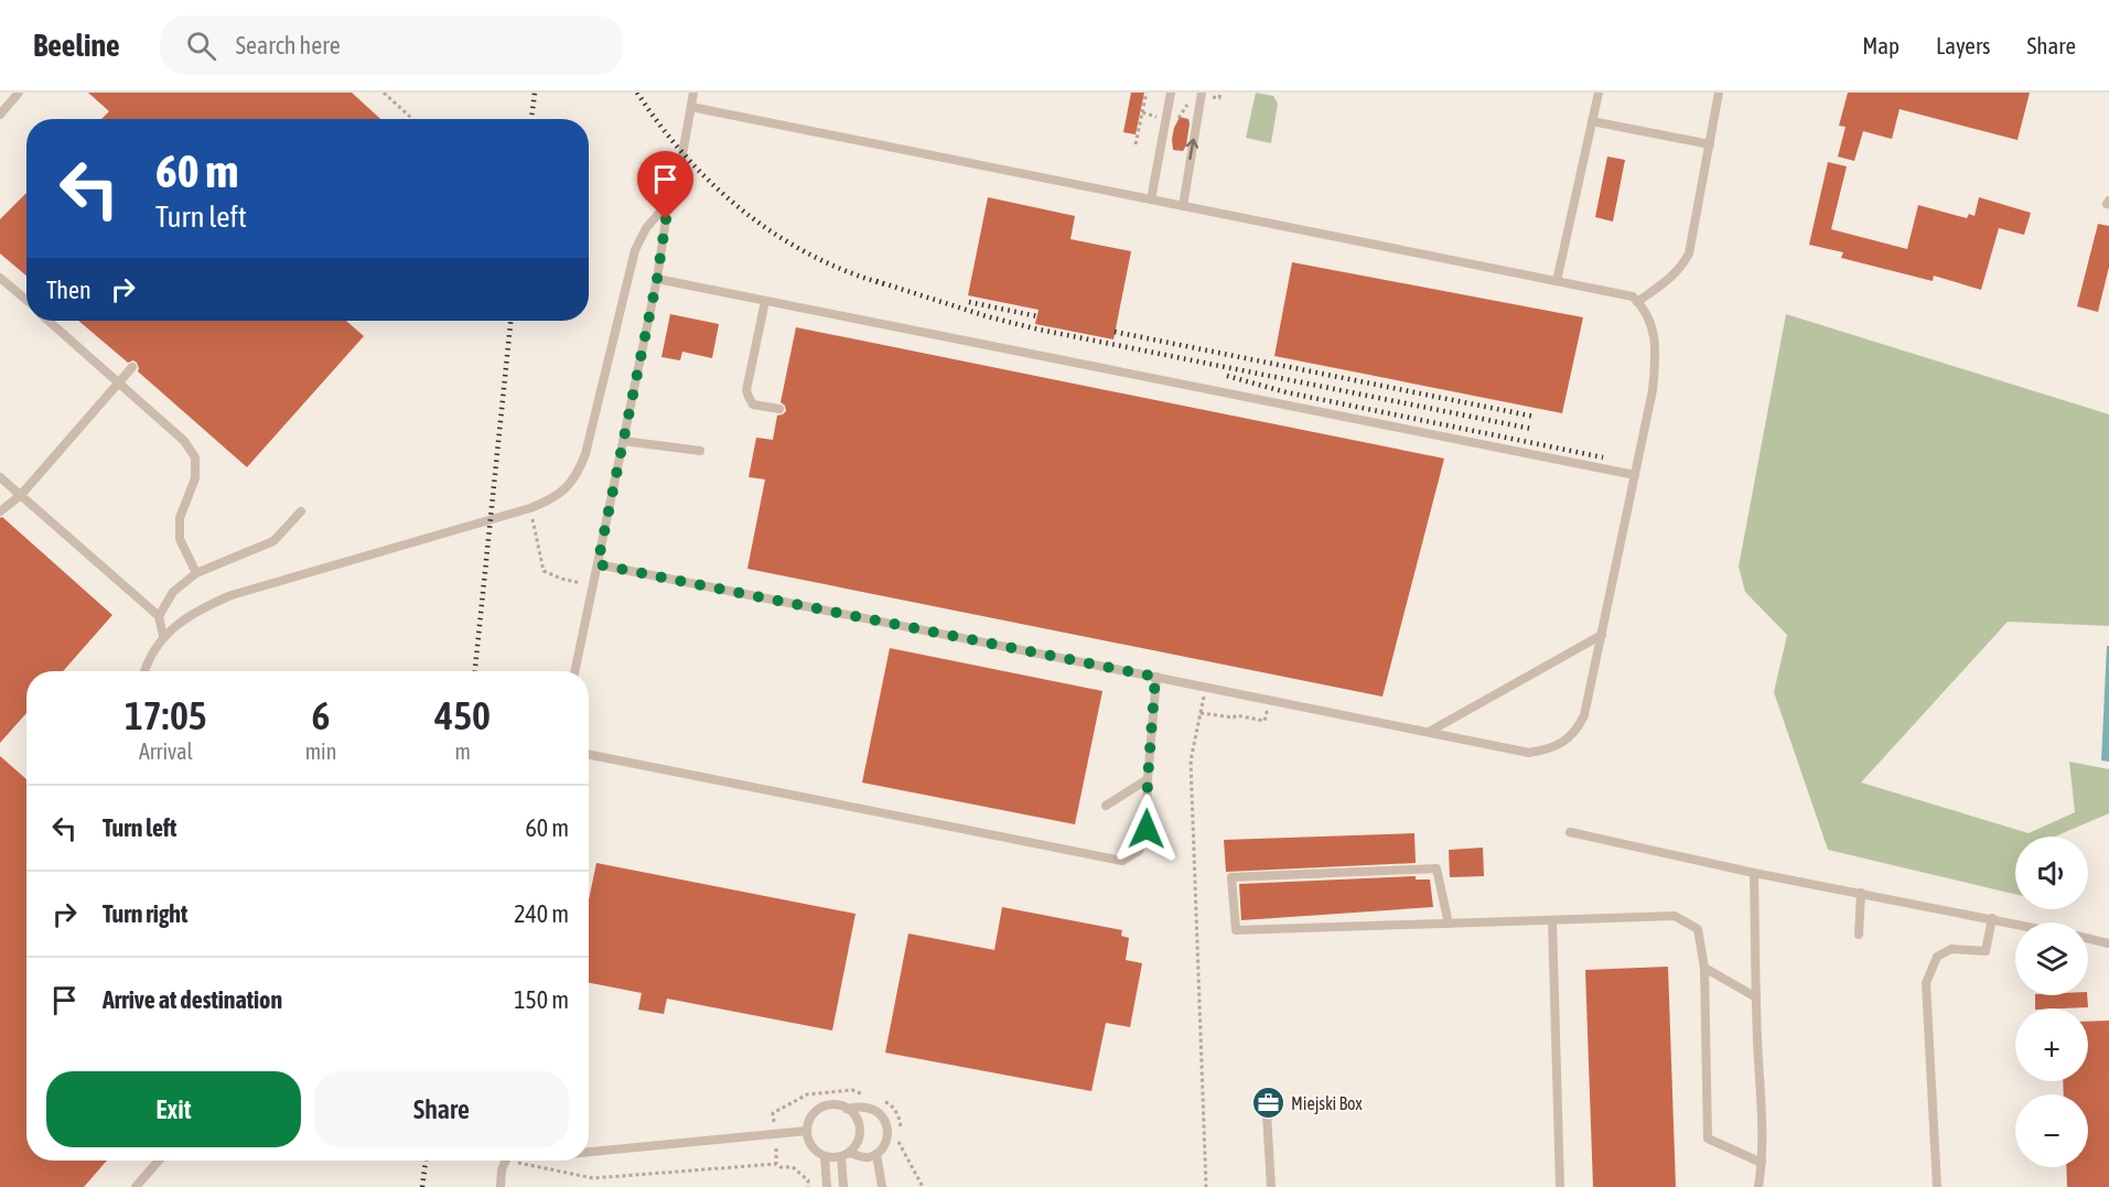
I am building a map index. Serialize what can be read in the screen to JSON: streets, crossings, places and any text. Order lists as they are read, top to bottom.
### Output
{
  "places": {
    "office": ["Miejski Box"]
  },
  "page": {
    "header": "Beeline",
    "search": "Search here",
    "nav": ["Map", "Layers", "Share"],
    "turn": ["60 m", "Turn left"],
    "then": "Then",
    "eta": [
      "17:05",
      "Arrival",
      "6",
      "min",
      "450",
      "m"
    ],
    "list": [
      {
        "name": "Turn left",
        "value": "60 m"
      },
      {
        "name": "Turn right",
        "value": "240 m"
      },
      {
        "name": "Arrive at destination",
        "value": "150 m"
      }
    ],
    "map_buttons": ["+", "−"],
    "buttons": ["Exit", "Share"]
  }
}
